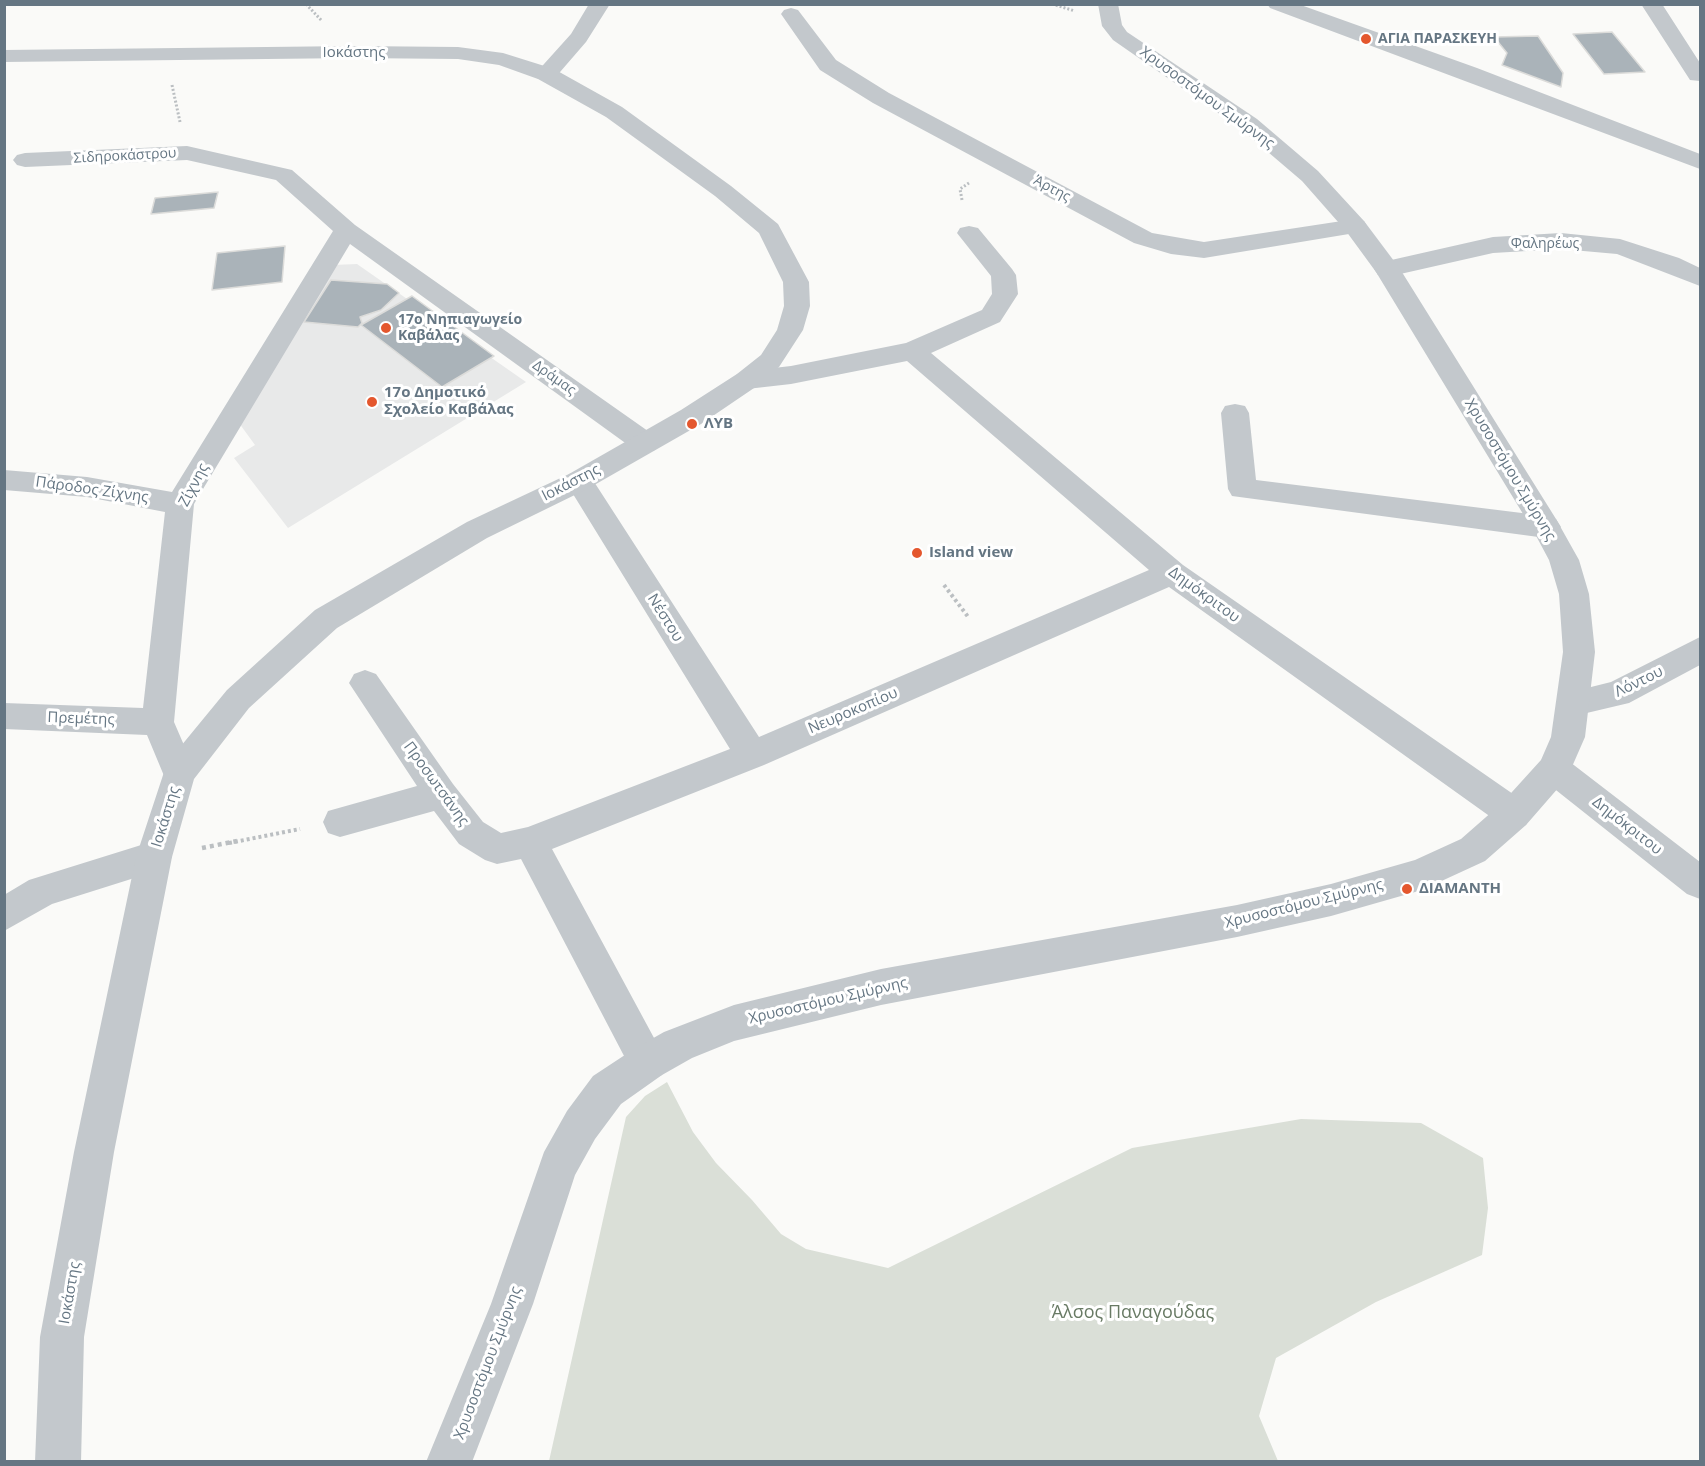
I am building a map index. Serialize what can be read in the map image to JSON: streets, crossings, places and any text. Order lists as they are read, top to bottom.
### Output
{
  "streets": {
    "street": [
      "Ιοκάστης",
      "Χρυσοστόμου Σμύρνης",
      "Σιδηροκάστρου",
      "Άρτης",
      "Φαληρέως",
      "Δράμας",
      "Ζίχνης",
      "Πάροδος Ζίχνης",
      "Δημόκριτου",
      "Νέστου",
      "Λόντου",
      "Νευροκοπίου",
      "Πρεμέτης",
      "Προσωτσάνης"
    ]
  },
  "crossings": [
    ["Ιοκάστης", "Δράμας"],
    ["Ιοκάστης", "Ζίχνης"],
    ["Ιοκάστης", "Νέστου"],
    ["Χρυσοστόμου Σμύρνης", "Άρτης"],
    ["Χρυσοστόμου Σμύρνης", "Φαληρέως"],
    ["Χρυσοστόμου Σμύρνης", "Δημόκριτου"],
    ["Χρυσοστόμου Σμύρνης", "Λόντου"],
    ["Σιδηροκάστρου", "Δράμας"],
    ["Σιδηροκάστρου", "Ζίχνης"],
    ["Δράμας", "Ζίχνης"],
    ["Ζίχνης", "Πάροδος Ζίχνης"],
    ["Ζίχνης", "Πρεμέτης"],
    ["Δημόκριτου", "Νευροκοπίου"],
    ["Νέστου", "Νευροκοπίου"],
    ["Νευροκοπίου", "Προσωτσάνης"]
  ],
  "parks": ["Άλσος Παναγούδας"],
  "places": [
    "ΑΓΙΑ ΠΑΡΑΣΚΕΥΗ",
    "17ο Νηπιαγωγείο Καβάλας",
    "17ο Δημοτικό Σχολείο Καβάλας",
    "ΛΥΒ",
    "Island view",
    "ΔΙΑΜΑΝΤΗ"
  ]
}
